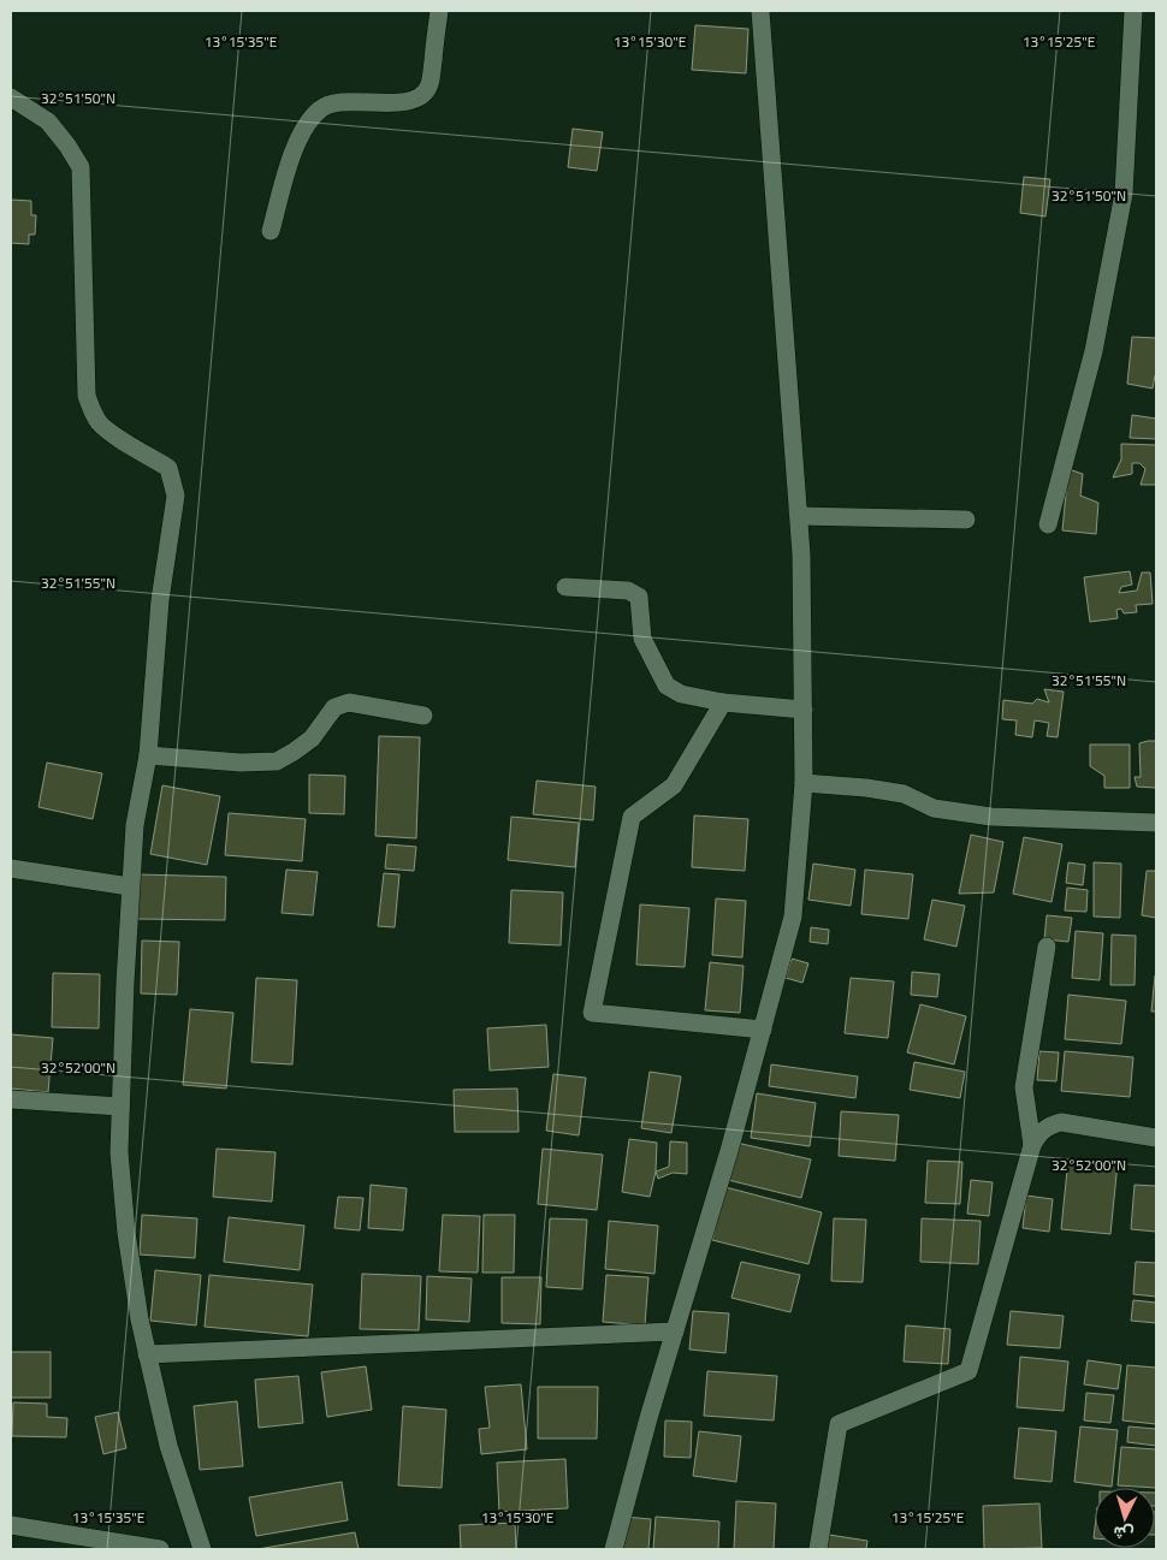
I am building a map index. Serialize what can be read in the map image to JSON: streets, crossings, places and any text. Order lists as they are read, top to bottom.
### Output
{
  "north": "bottom",
  "coordinates": [
    "13°15'35\"E",
    "13°15'30\"E",
    "13°15'25\"E",
    "32°51'50\"N",
    "32°51'55\"N",
    "32°52'00\"N"
  ]
}
